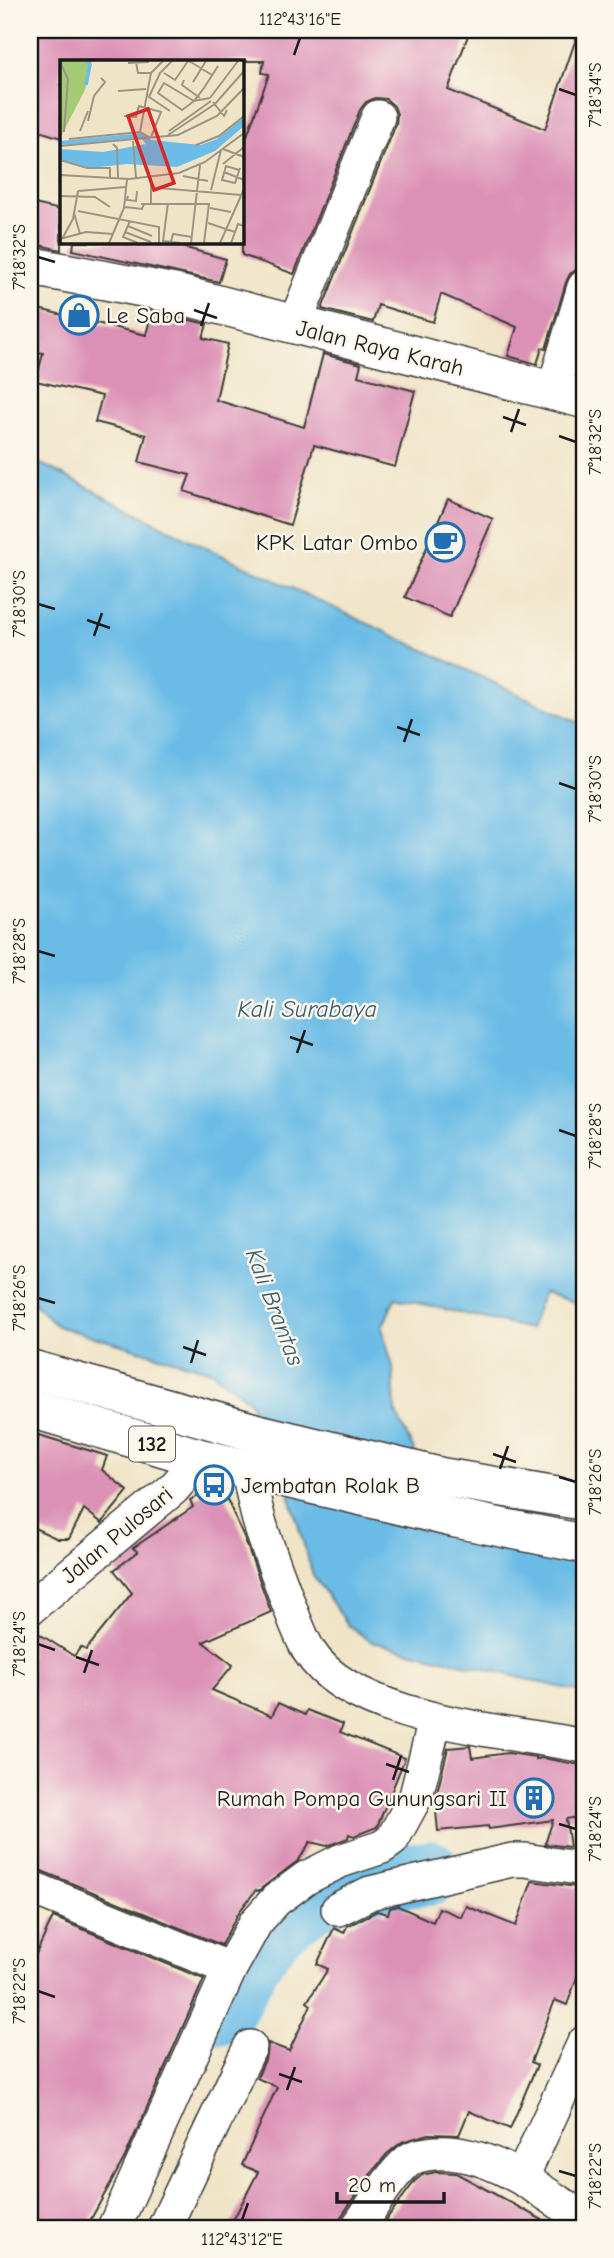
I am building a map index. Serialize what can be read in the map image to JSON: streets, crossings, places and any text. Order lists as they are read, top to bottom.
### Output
{
  "streets": {
    "main road": ["Jalan Raya Karah", "132"],
    "street": ["Jalan Pulosari"]
  },
  "crossings": [
    ["132", "Jalan Pulosari"]
  ],
  "water": ["Kali Surabaya", "Kali Brantas"],
  "places": {
    "shop": ["Le Saba"],
    "cafe": ["KPK Latar Ombo"],
    "bus stop": ["Jembatan Rolak B"],
    "building": ["Rumah Pompa Gunungsari II"]
  },
  "scale_bar": "20 m",
  "coordinates": [
    "112°43'16\"E",
    "7°18'34\"S",
    "7°18'32\"S",
    "7°18'30\"S",
    "7°18'28\"S",
    "7°18'26\"S",
    "7°18'24\"S",
    "7°18'22\"S",
    "112°43'12\"E"
  ]
}
